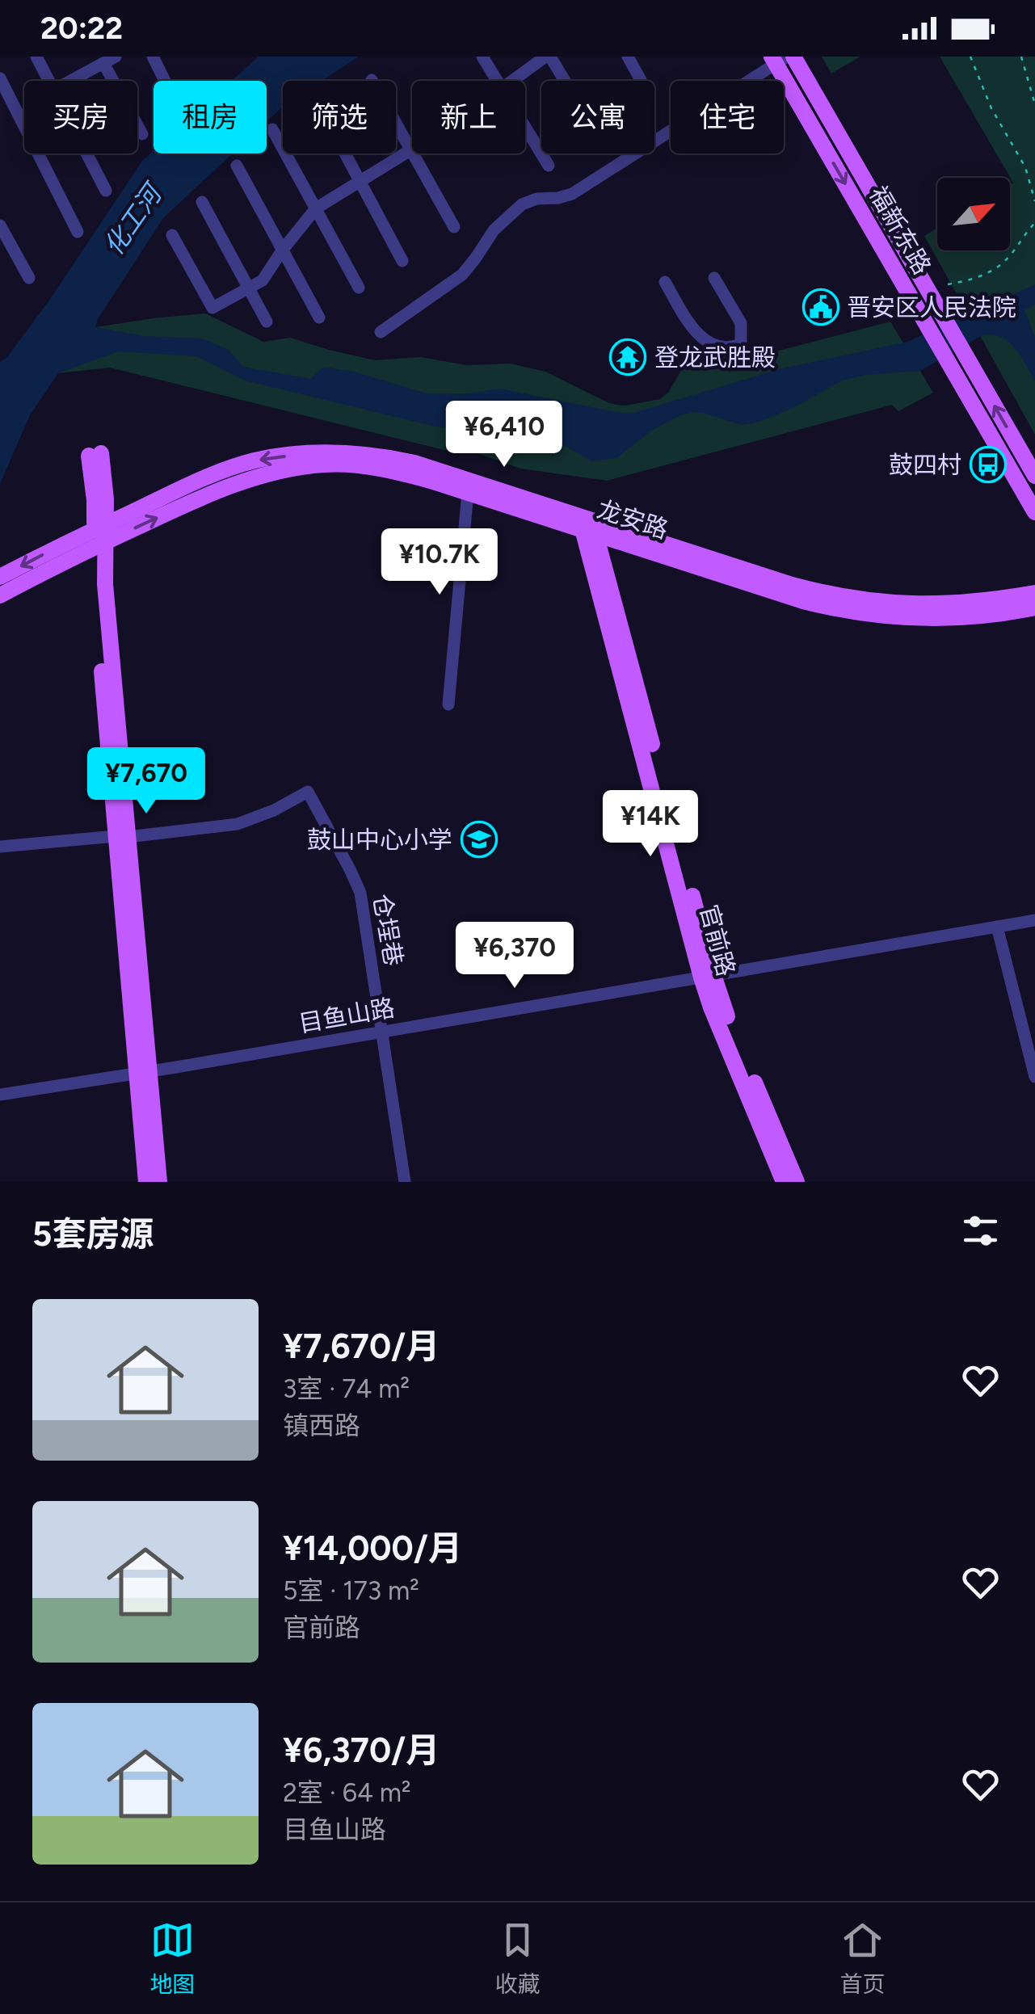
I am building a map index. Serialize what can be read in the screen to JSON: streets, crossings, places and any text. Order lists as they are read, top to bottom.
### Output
{
  "streets": {
    "main road": ["福新东路", "龙安路", "官前路"],
    "street": ["仓埕巷", "目鱼山路"]
  },
  "crossings": [
    ["龙安路", "官前路"],
    ["仓埕巷", "目鱼山路"],
    ["官前路", "目鱼山路"]
  ],
  "water": ["化工河"],
  "places": {
    "public building": ["晋安区人民法院"],
    "temple": ["登龙武胜殿"],
    "bus stop": ["鼓四村"],
    "school or university": ["鼓山中心小学"]
  },
  "north": "top right",
  "page": {
    "status": "20:22",
    "chip": [
      "买房",
      "租房",
      "筛选",
      "新上",
      "公寓",
      "住宅"
    ],
    "price": [
      "¥6,410",
      "¥10.7K",
      "¥7,670",
      "¥14K",
      "¥6,370"
    ],
    "heading": "5套房源",
    "list": [
      {
        "name": "¥7,670/月",
        "note": "3室 · 74 m² · 镇西路"
      },
      {
        "name": "¥14,000/月",
        "note": "5室 · 173 m² · 官前路"
      },
      {
        "name": "¥6,370/月",
        "note": "2室 · 64 m² · 目鱼山路"
      }
    ],
    "tabs": ["地图", "收藏", "首页"]
  }
}
